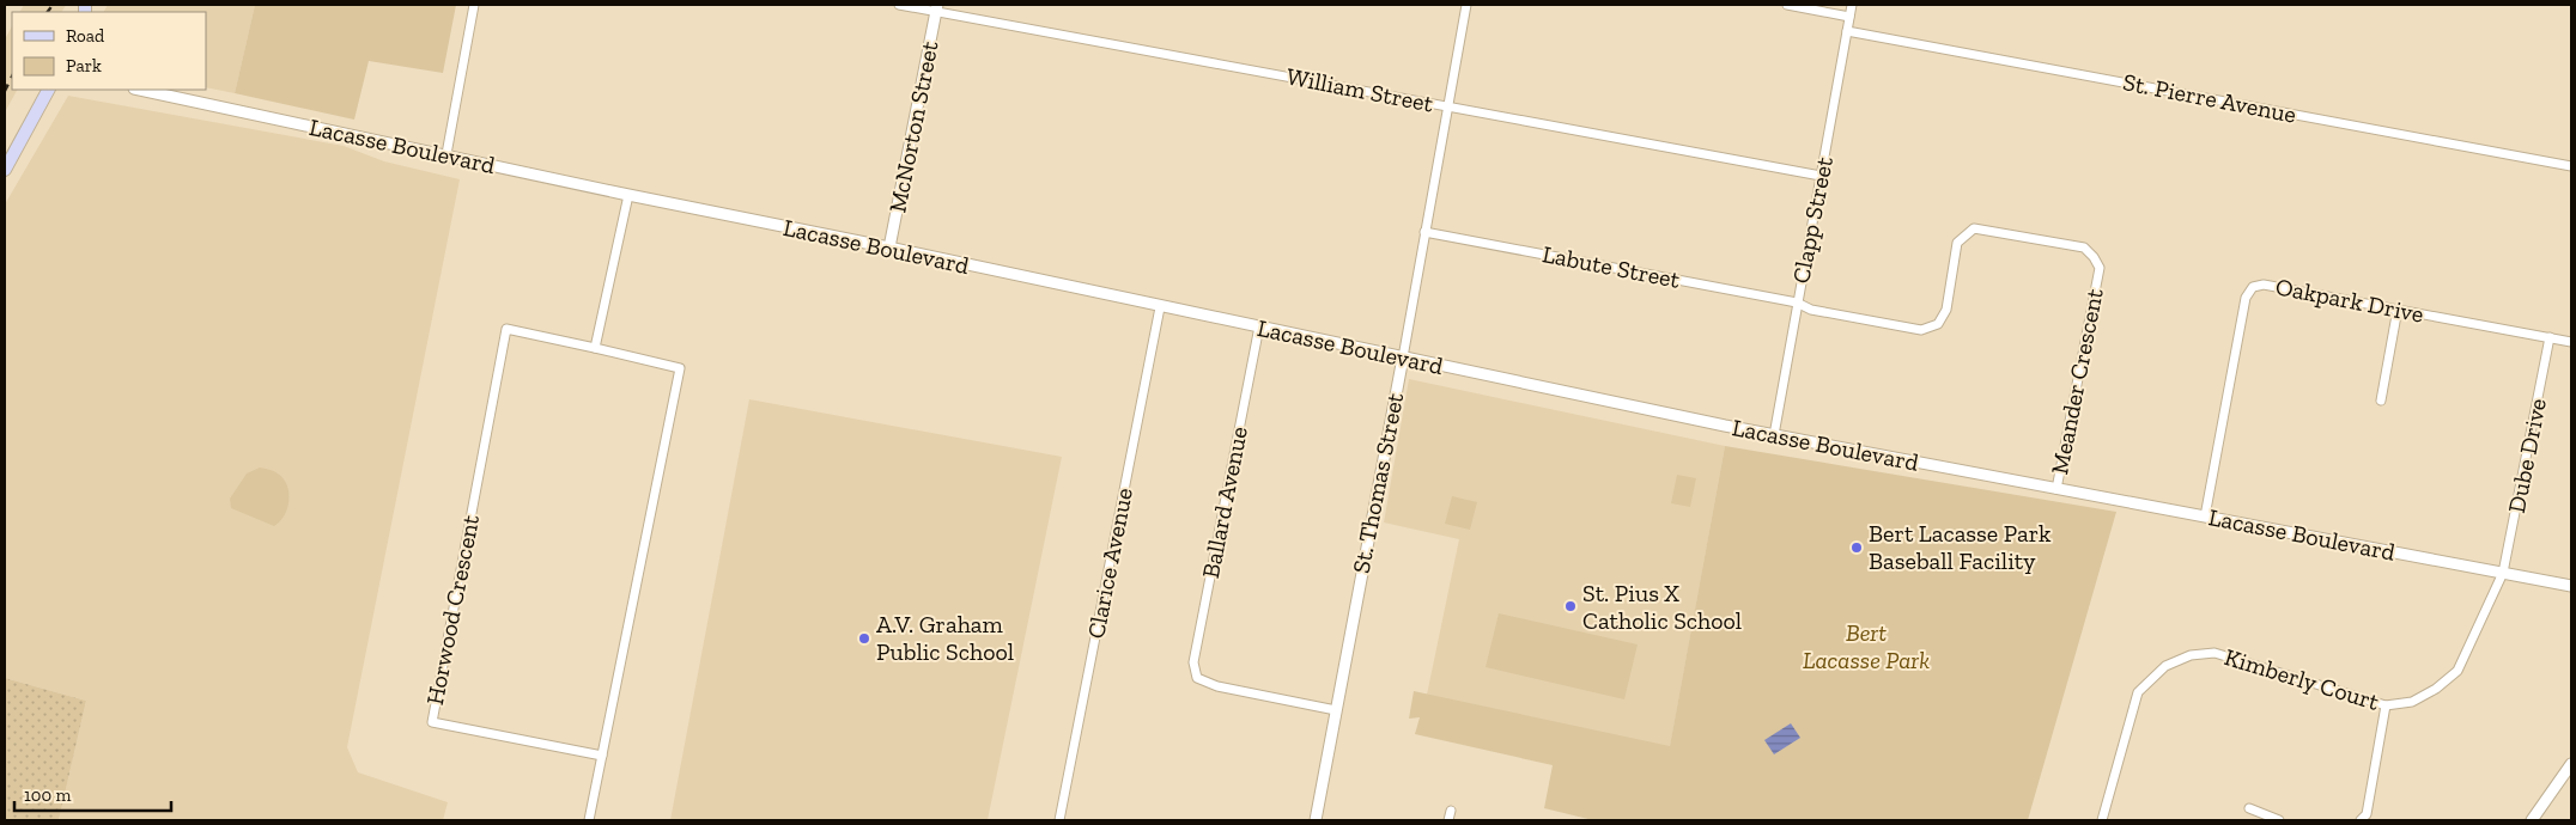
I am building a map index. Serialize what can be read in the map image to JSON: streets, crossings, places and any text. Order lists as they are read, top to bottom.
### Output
{
  "streets": {
    "street": [
      "William Street",
      "St. Pierre Avenue",
      "McNorton Street",
      "Lacasse Boulevard",
      "Clapp Street",
      "Labute Street",
      "Oakpark Drive",
      "Meander Crescent",
      "Dube Drive",
      "St. Thomas Street",
      "Ballard Avenue",
      "Clarice Avenue",
      "Horwood Crescent",
      "Kimberly Court"
    ]
  },
  "crossings": [
    ["William Street", "McNorton Street"],
    ["William Street", "Clapp Street"],
    ["William Street", "St. Thomas Street"],
    ["St. Pierre Avenue", "Clapp Street"],
    ["McNorton Street", "Lacasse Boulevard"],
    ["Lacasse Boulevard", "Clapp Street"],
    ["Lacasse Boulevard", "Oakpark Drive"],
    ["Lacasse Boulevard", "Meander Crescent"],
    ["Lacasse Boulevard", "Dube Drive"],
    ["Lacasse Boulevard", "St. Thomas Street"],
    ["Lacasse Boulevard", "Ballard Avenue"],
    ["Lacasse Boulevard", "Clarice Avenue"],
    ["Lacasse Boulevard", "Kimberly Court"],
    ["Clapp Street", "Labute Street"],
    ["Clapp Street", "Meander Crescent"],
    ["Labute Street", "Meander Crescent"],
    ["Labute Street", "St. Thomas Street"],
    ["Oakpark Drive", "Dube Drive"],
    ["Dube Drive", "Kimberly Court"],
    ["St. Thomas Street", "Ballard Avenue"]
  ],
  "parks": ["Bert Lacasse Park"],
  "places": ["Bert Lacasse Park Baseball Facility", "St. Pius X Catholic School", "A.V. Graham Public School"],
  "legend": ["Road", "Park"],
  "scale_bar": "100 m"
}
